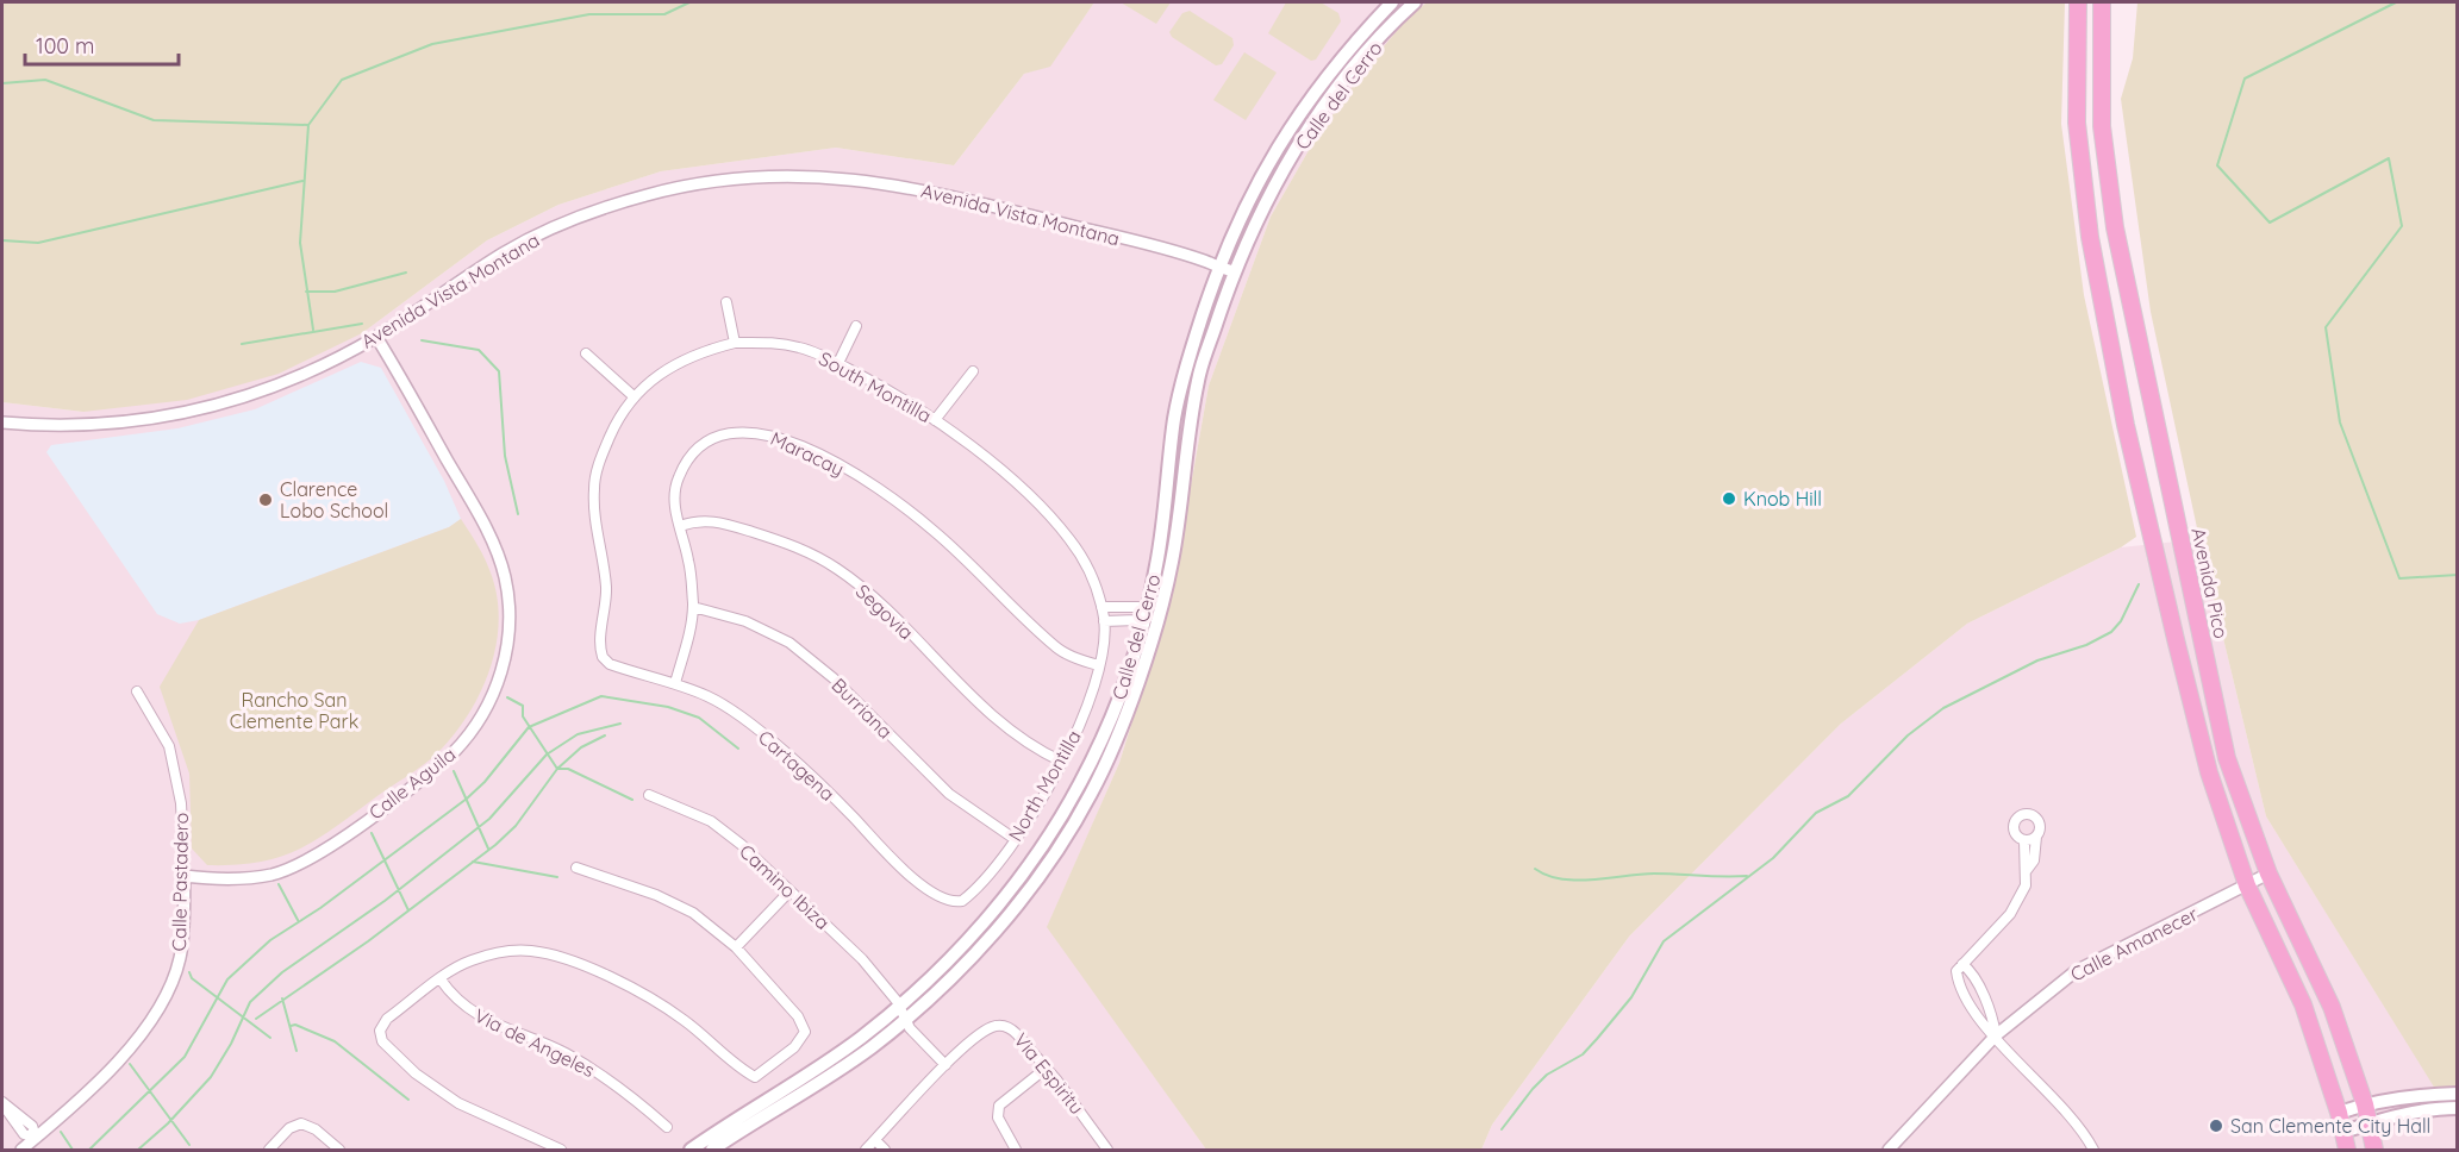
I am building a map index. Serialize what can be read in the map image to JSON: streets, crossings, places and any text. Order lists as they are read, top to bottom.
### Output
{
  "streets": {
    "highway": ["Avenida Pico"],
    "main road": ["Calle del Cerro"],
    "street": [
      "Avenida Vista Montana",
      "South Montilla",
      "Maracay",
      "Segovia",
      "Burriana",
      "Cartagena",
      "Calle Aguila",
      "North Montilla",
      "Calle Pastadero",
      "Camino Ibiza",
      "Calle Amanecer",
      "Via de Angeles",
      "Via Espiritu"
    ]
  },
  "crossings": [
    ["Calle del Cerro", "Avenida Vista Montana"],
    ["Calle del Cerro", "Camino Ibiza"],
    ["Avenida Vista Montana", "Calle Aguila"],
    ["South Montilla", "Cartagena"],
    ["South Montilla", "North Montilla"],
    ["Maracay", "Segovia"],
    ["Maracay", "Burriana"],
    ["Maracay", "Cartagena"],
    ["Maracay", "North Montilla"],
    ["Avenida Pico", "Calle Amanecer"],
    ["Segovia", "North Montilla"],
    ["Burriana", "North Montilla"],
    ["Cartagena", "North Montilla"],
    ["Calle Aguila", "Calle Pastadero"],
    ["Camino Ibiza", "Via Espiritu"]
  ],
  "parks": ["Rancho San Clemente Park"],
  "places": ["Knob Hill", "Clarence Lobo School", "San Clemente City Hall"],
  "scale_bar": "100 m"
}
